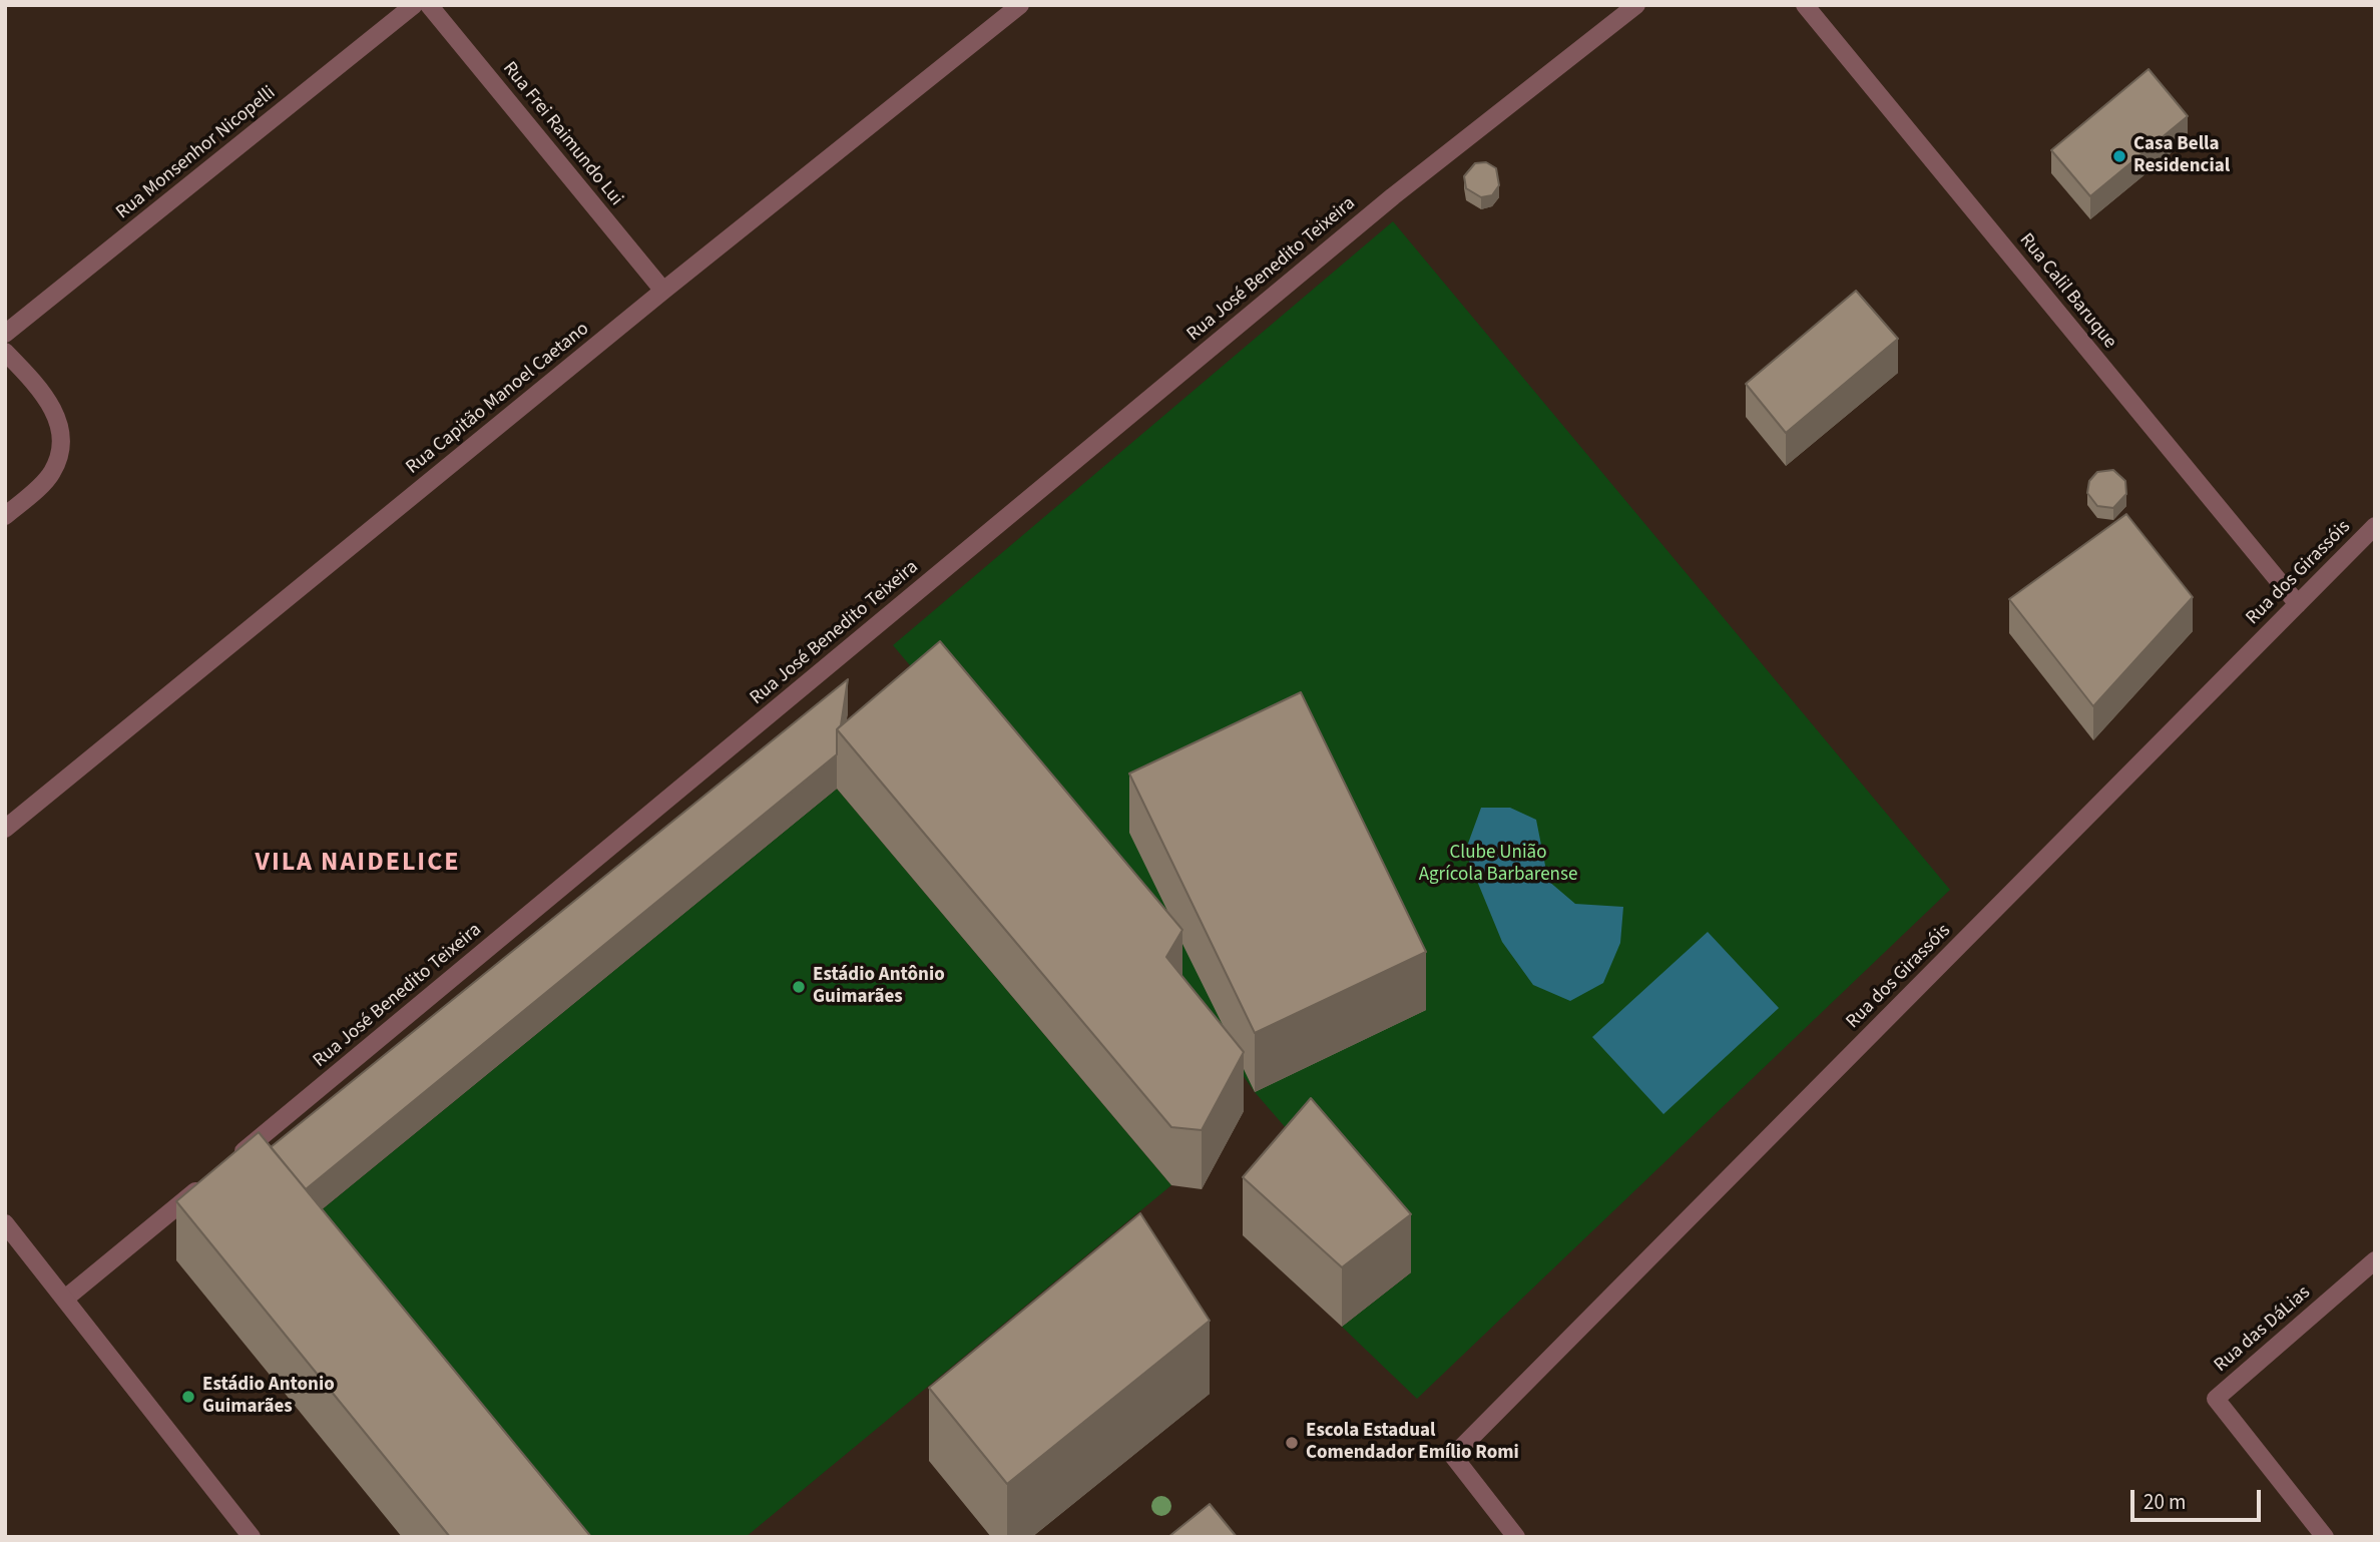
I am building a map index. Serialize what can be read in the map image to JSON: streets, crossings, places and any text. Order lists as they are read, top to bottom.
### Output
{
  "streets": {
    "street": [
      "Rua Frei Raimundo Lui",
      "Rua Monsenhor Nicopelli",
      "Rua José Benedito Teixeira",
      "Rua Calil Baruque",
      "Rua Capitão Manoel Caetano",
      "Rua dos Girassóis",
      "Rua das DáLias"
    ]
  },
  "crossings": [
    ["Rua Frei Raimundo Lui", "Rua Capitão Manoel Caetano"],
    ["Rua Calil Baruque", "Rua dos Girassóis"]
  ],
  "districts": ["VILA NAIDELICE"],
  "parks": ["Clube União Agrícola Barbarense"],
  "places": [
    "Casa Bella Residencial",
    "Estádio Antônio Guimarães",
    "Estádio Antonio Guimarães",
    "Escola Estadual Comendador Emílio Romi"
  ],
  "scale_bar": "20 m"
}
